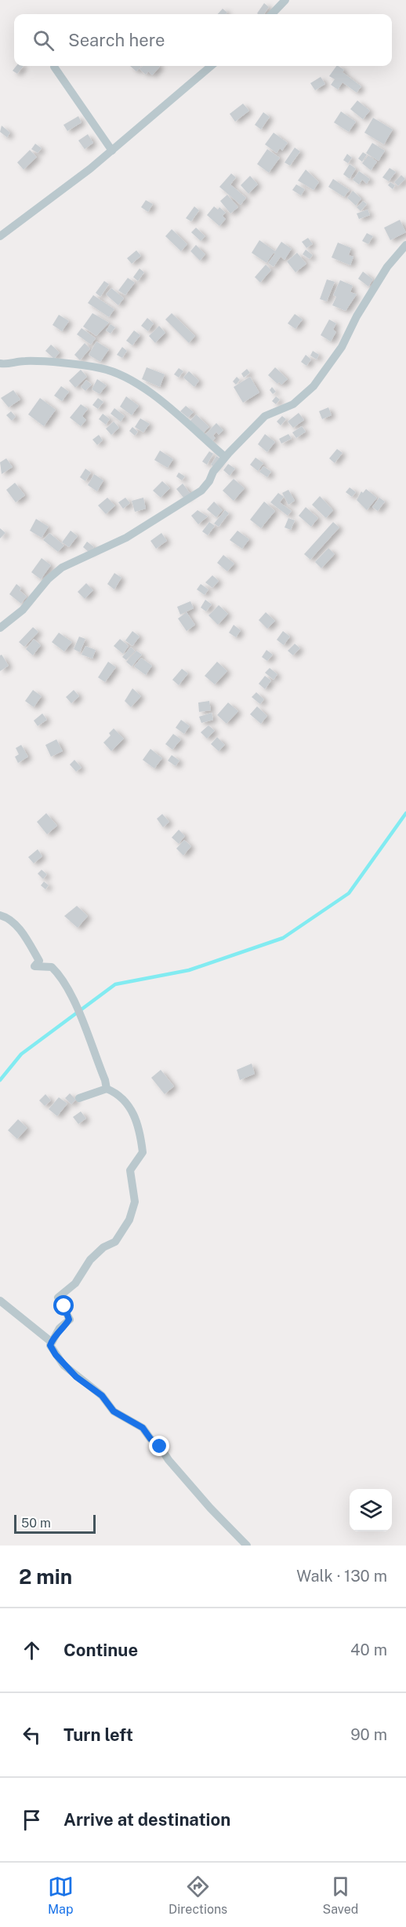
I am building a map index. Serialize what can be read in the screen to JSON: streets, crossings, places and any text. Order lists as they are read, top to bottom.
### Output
{
  "scale_bar": "50 m",
  "page": {
    "search": "Search here",
    "scale": "50 m",
    "heading": ["2 min", "Walk · 130 m"],
    "list": [
      ["Continue", "40 m"],
      ["Turn left", "90 m"],
      "Arrive at destination"
    ],
    "nav": ["Map", "Directions", "Saved"]
  }
}
